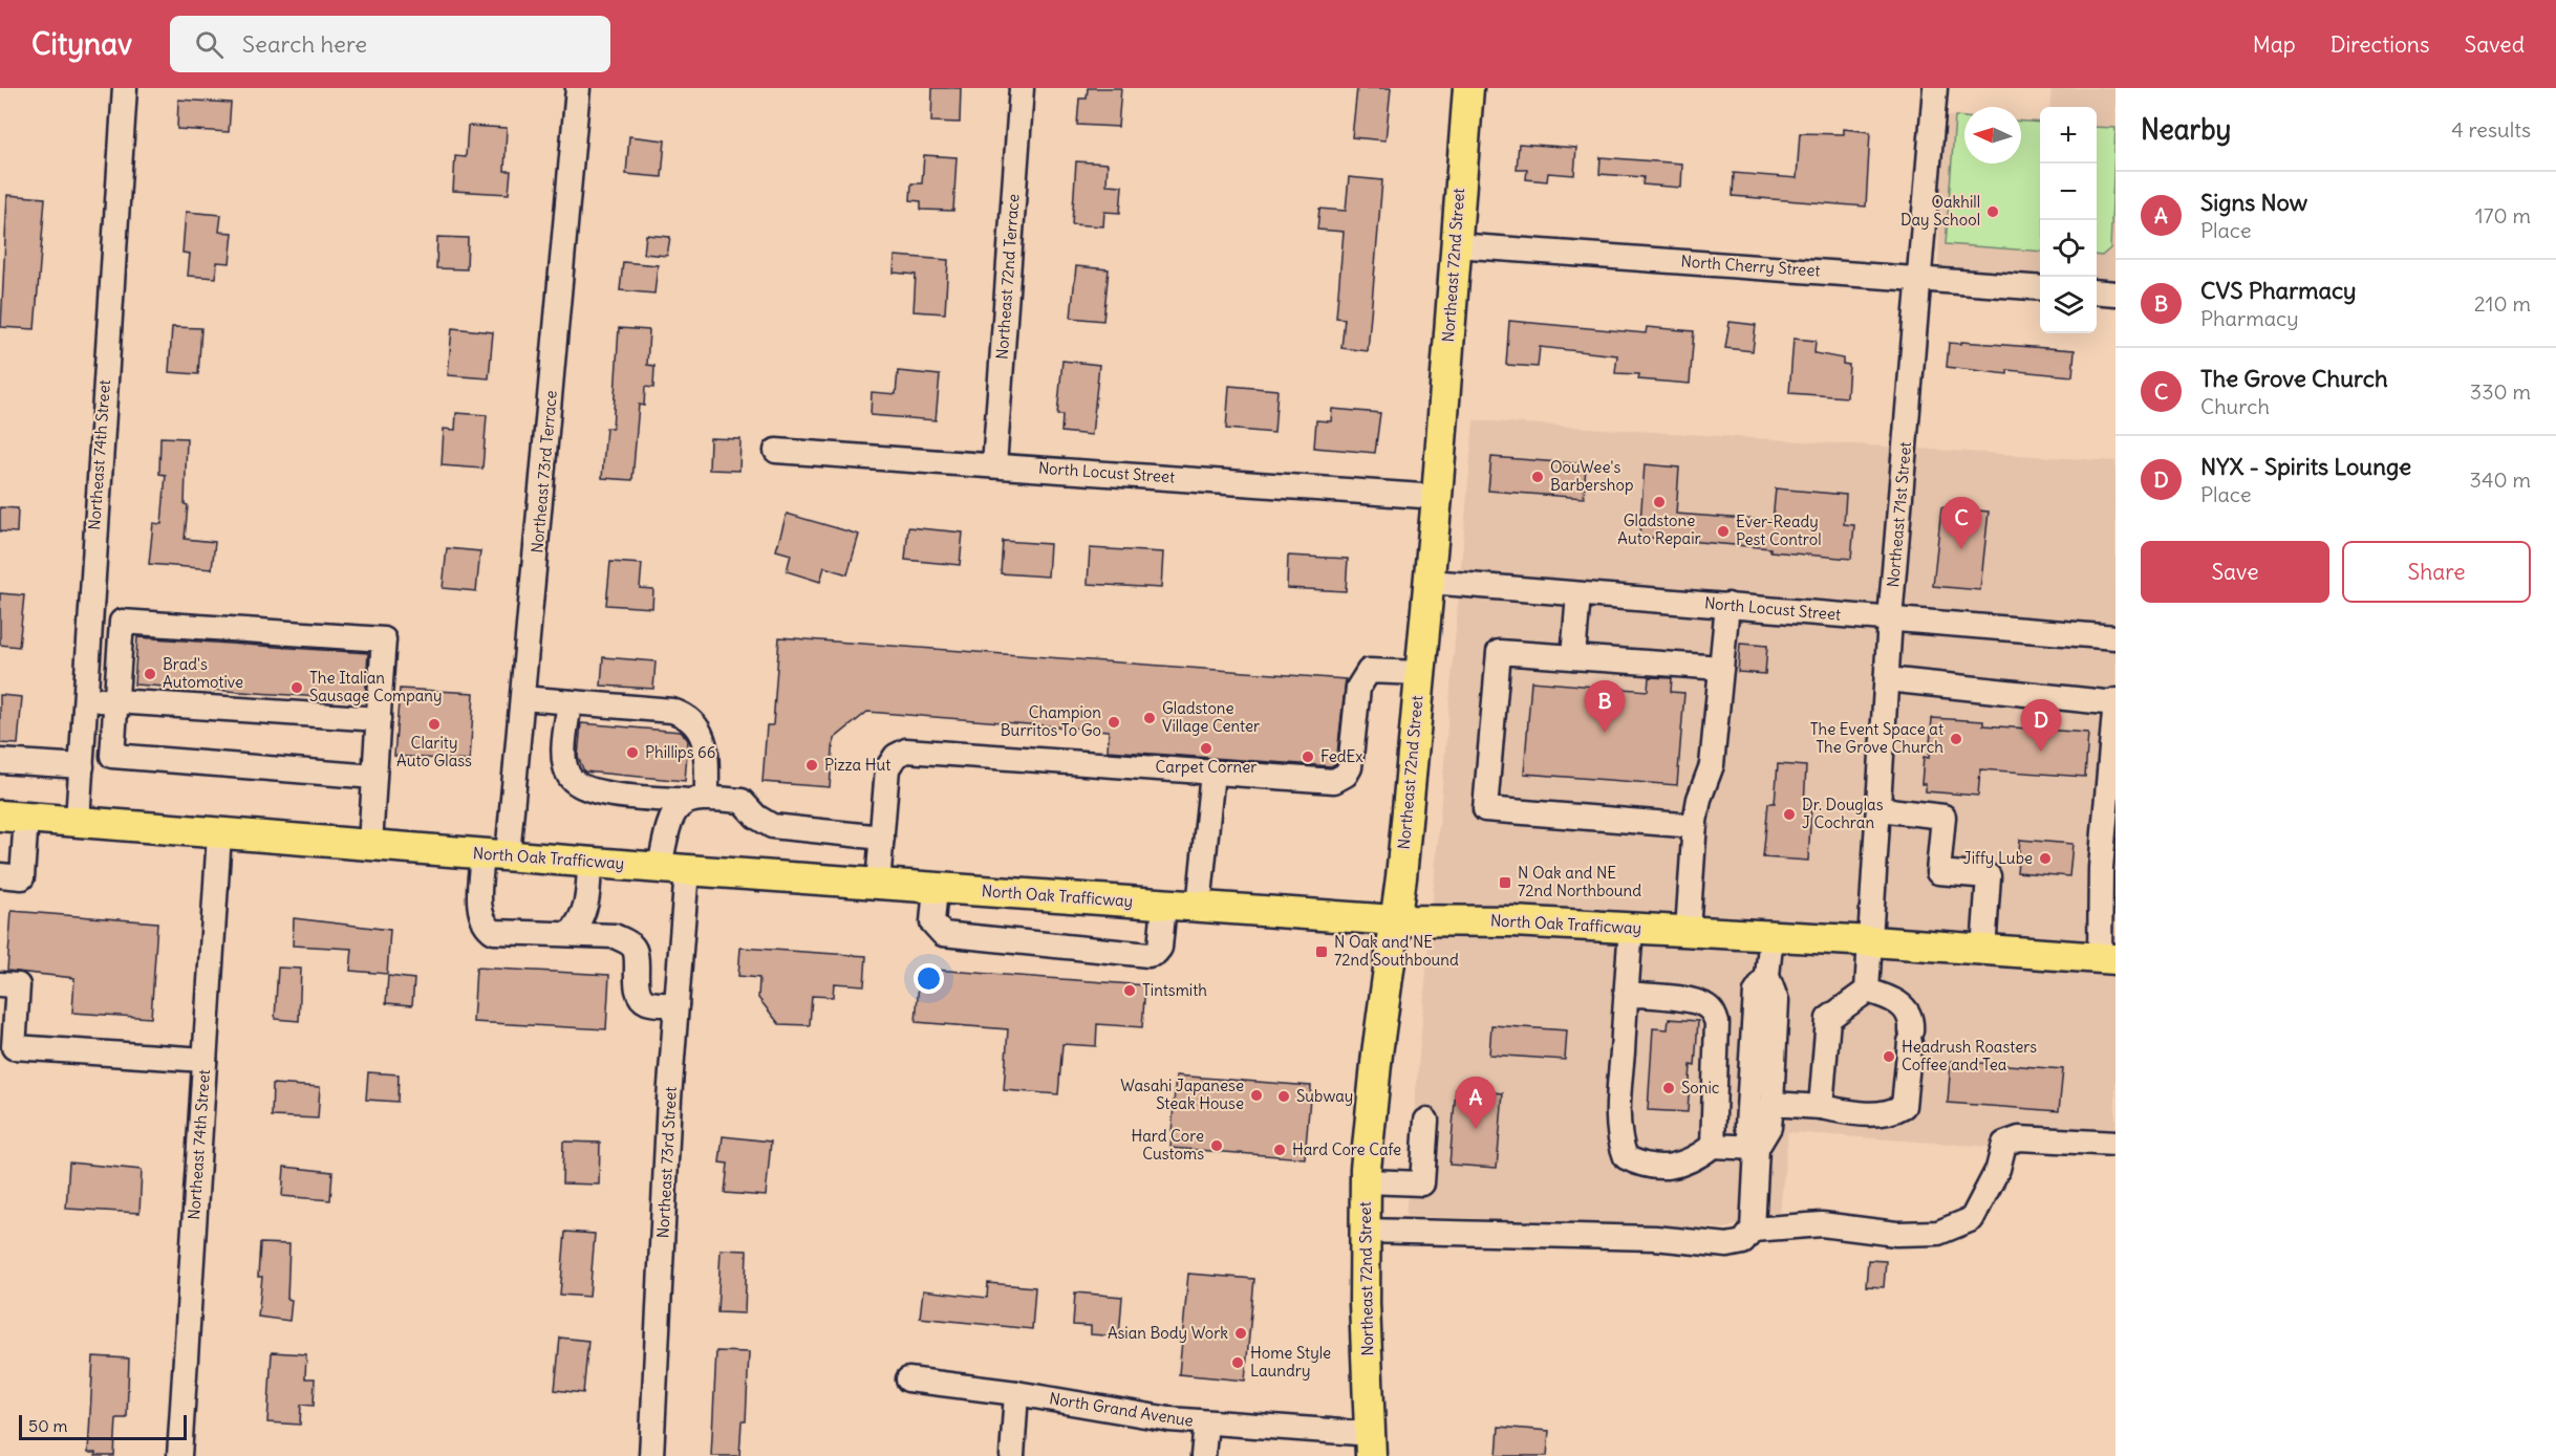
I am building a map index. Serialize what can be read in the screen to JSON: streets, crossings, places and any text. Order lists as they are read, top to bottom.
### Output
{
  "streets": {
    "main road": ["Northeast 72nd Street", "North Oak Trafficway"],
    "street": [
      "North Cherry Street",
      "Northeast 72nd Terrace",
      "Northeast 74th Street",
      "Northeast 73rd Terrace",
      "North Locust Street",
      "Northeast 71st Street",
      "Northeast 73rd Street",
      "North Grand Avenue"
    ]
  },
  "crossings": [
    ["Northeast 72nd Street", "North Cherry Street"],
    ["Northeast 72nd Street", "North Locust Street"],
    ["Northeast 72nd Street", "North Oak Trafficway"],
    ["Northeast 72nd Street", "North Grand Avenue"],
    ["North Cherry Street", "Northeast 71st Street"],
    ["Northeast 72nd Terrace", "North Locust Street"],
    ["Northeast 74th Street", "North Oak Trafficway"],
    ["Northeast 73rd Terrace", "North Oak Trafficway"],
    ["North Locust Street", "Northeast 71st Street"],
    ["Northeast 71st Street", "North Oak Trafficway"],
    ["North Oak Trafficway", "Northeast 73rd Street"]
  ],
  "places": {
    "other": [
      "Oakhill Day School",
      "OouWee's Barbershop",
      "Gladstone Auto Repair",
      "Ever-Ready Pest Control",
      "Brad's Automotive",
      "The Italian Sausage Company",
      "Gladstone Village Center",
      "Champion Burritos To Go",
      "Clarity Auto Glass",
      "The Event Space at The Grove Church",
      "Carpet Corner",
      "Phillips 66",
      "FedEx",
      "Pizza Hut",
      "Dr. Douglas J Cochran",
      "Jiffy Lube",
      "Tintsmith",
      "Headrush Roasters Coffee and Tea",
      "Sonic",
      "Wasahi Japanese Steak House",
      "Subway",
      "Hard Core Customs",
      "Hard Core Cafe",
      "Asian Body Work",
      "Home Style Laundry"
    ],
    "transit": ["N Oak and NE 72nd Northbound", "N Oak and NE 72nd Southbound"]
  },
  "scale_bar": "50 m",
  "north": "left",
  "page": {
    "header": "Citynav",
    "search": "Search here",
    "nav": ["Map", "Directions", "Saved"],
    "heading": ["Nearby", "4 results"],
    "map_buttons": ["+", "−"],
    "list": [
      {
        "mark": "A",
        "name": "Signs Now",
        "note": "Place",
        "value": "170 m"
      },
      {
        "mark": "B",
        "name": "CVS Pharmacy",
        "note": "Pharmacy",
        "value": "210 m"
      },
      {
        "mark": "C",
        "name": "The Grove Church",
        "note": "Church",
        "value": "330 m"
      },
      {
        "mark": "D",
        "name": "NYX - Spirits Lounge",
        "note": "Place",
        "value": "340 m"
      }
    ],
    "pins": [
      "C",
      "B",
      "D",
      "A"
    ],
    "buttons": ["Save", "Share"],
    "scale": "50 m"
  }
}
